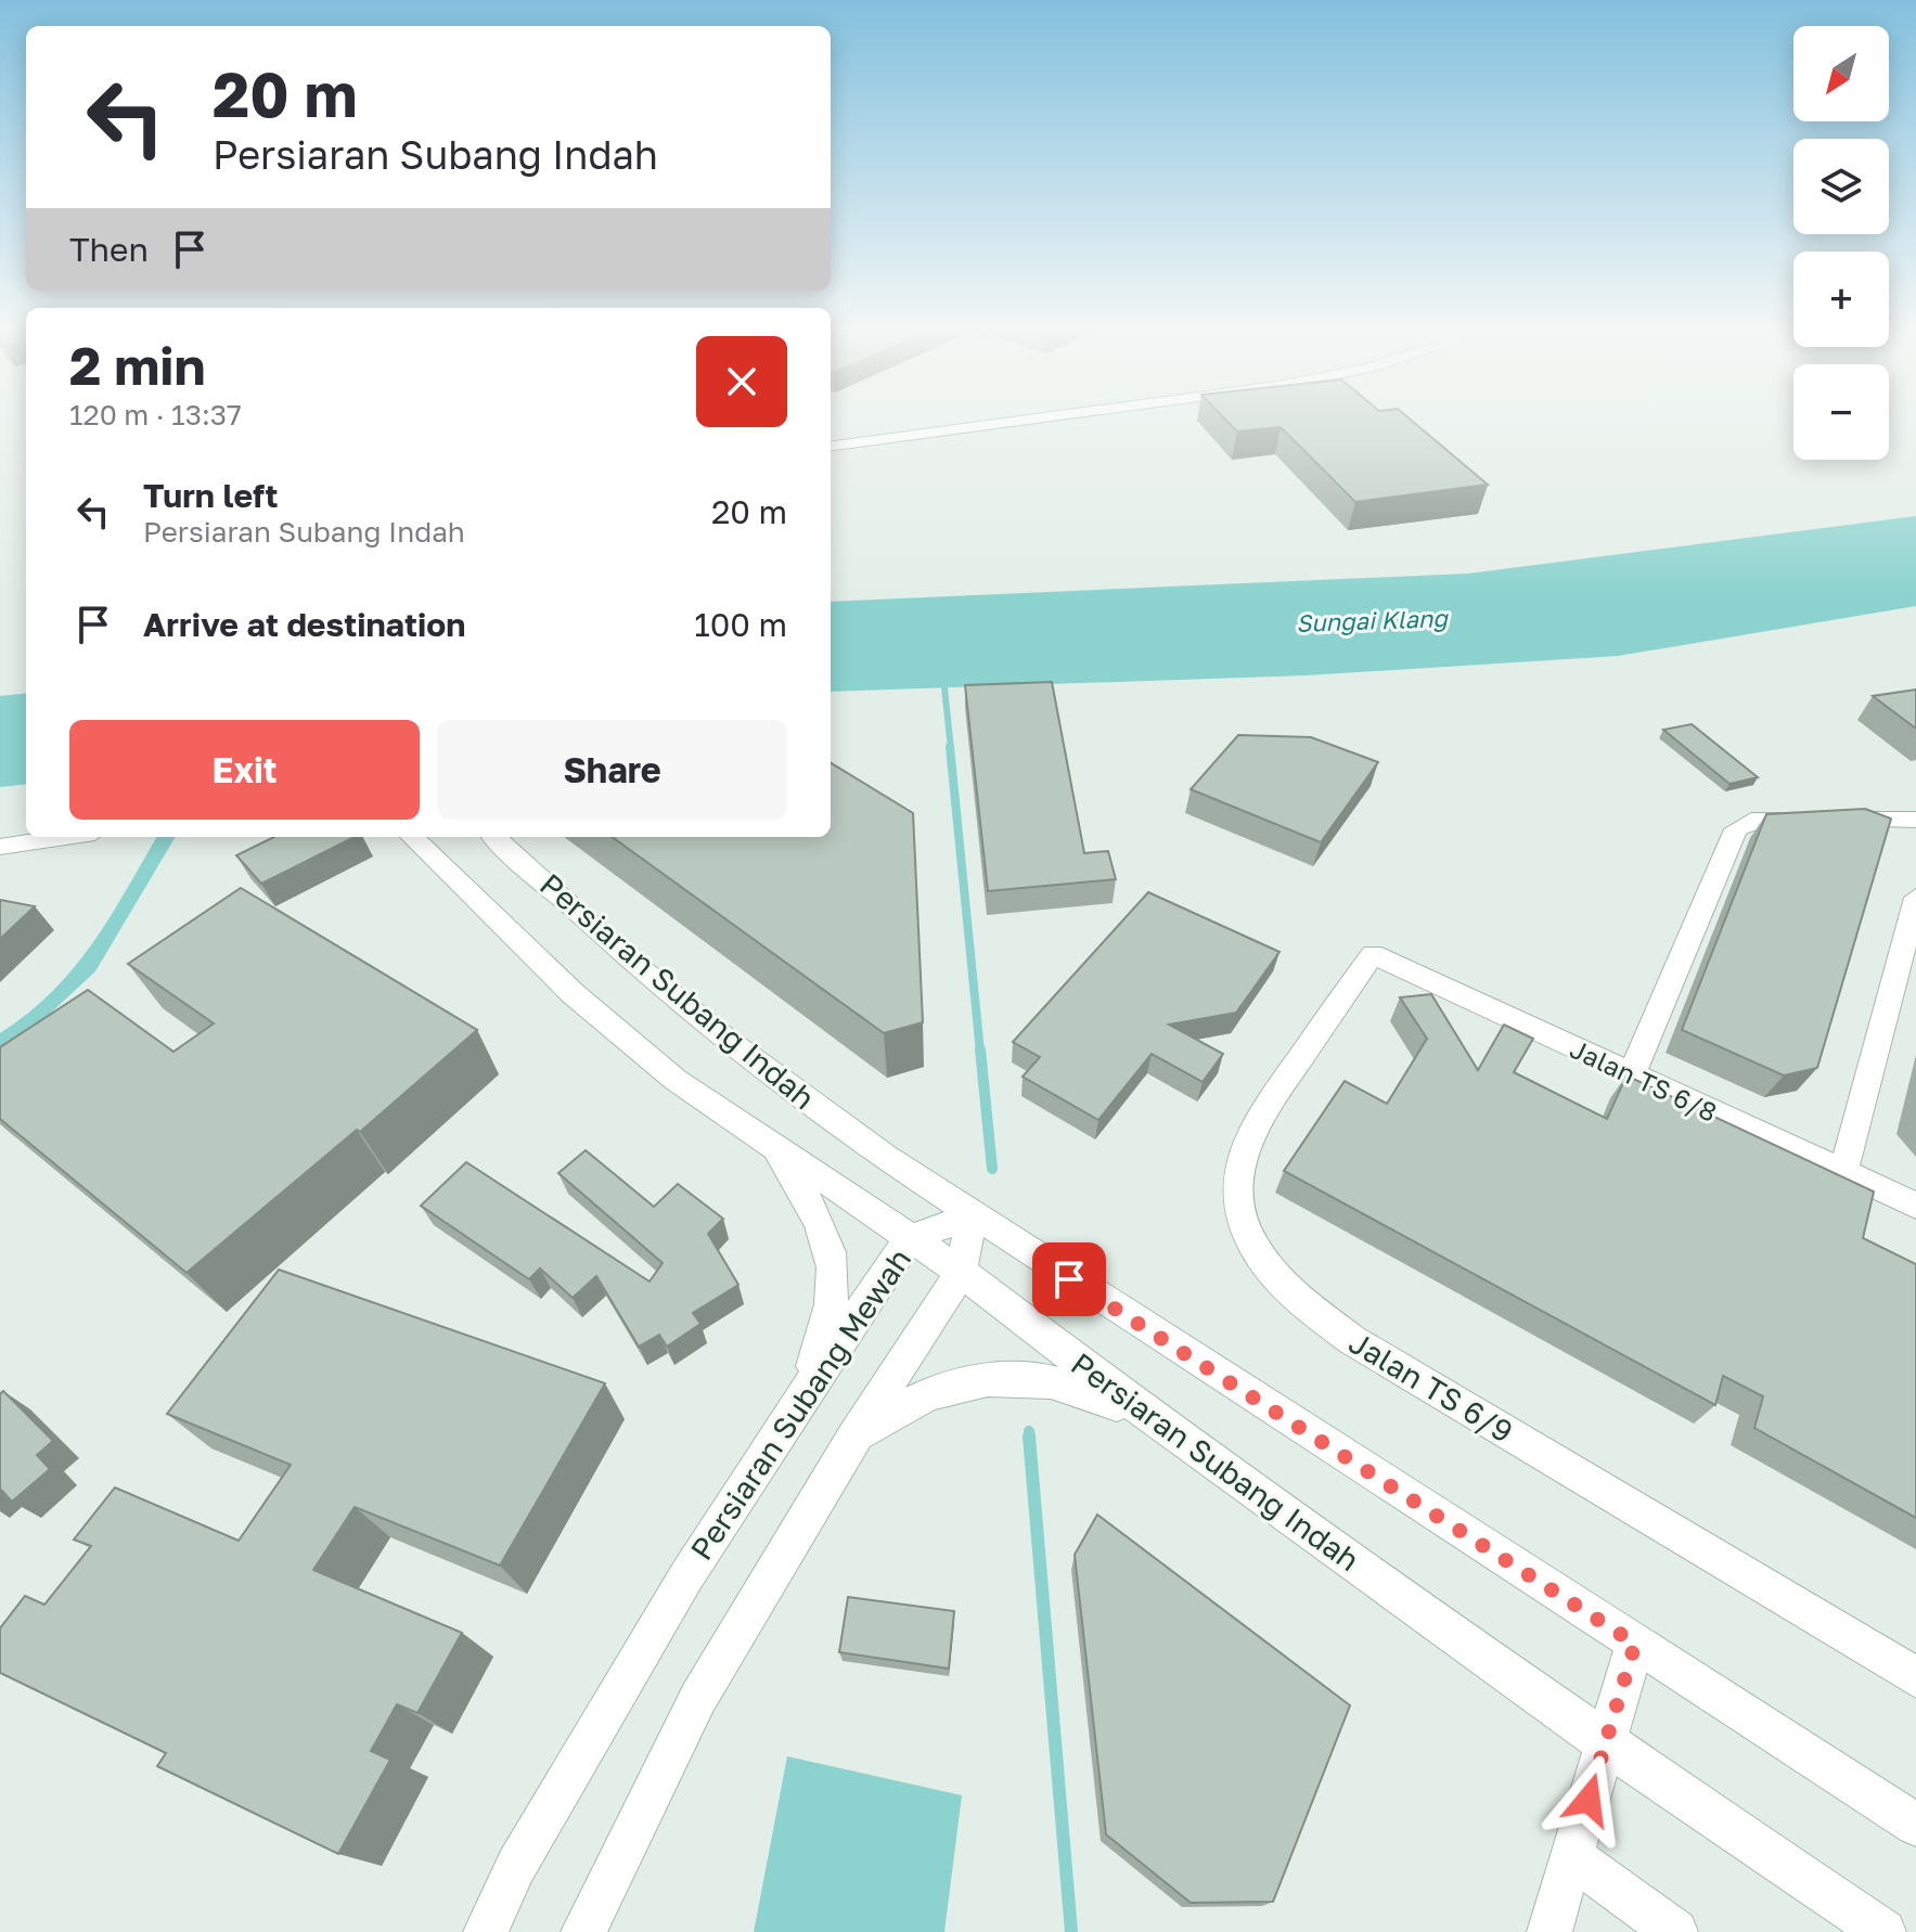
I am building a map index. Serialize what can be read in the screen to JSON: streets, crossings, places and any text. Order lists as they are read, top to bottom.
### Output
{
  "streets": {
    "street": [
      "Persiaran Subang Indah",
      "Jalan TS 6/8",
      "Jalan TS 6/9",
      "Persiaran Subang Mewah"
    ]
  },
  "crossings": [
    ["Persiaran Subang Indah", "Persiaran Subang Mewah"],
    ["Jalan TS 6/8", "Jalan TS 6/9"]
  ],
  "water": ["Sungai Klang"],
  "north": "bottom left",
  "page": {
    "map_buttons": ["+", "−"],
    "turn": ["20 m", "Persiaran Subang Indah"],
    "then": "Then",
    "heading": ["2 min", "120 m · 13:37"],
    "list": [
      {
        "name": "Turn left",
        "note": "Persiaran Subang Indah",
        "value": "20 m"
      },
      {
        "name": "Arrive at destination",
        "value": "100 m"
      }
    ],
    "buttons": ["Exit", "Share"]
  }
}
